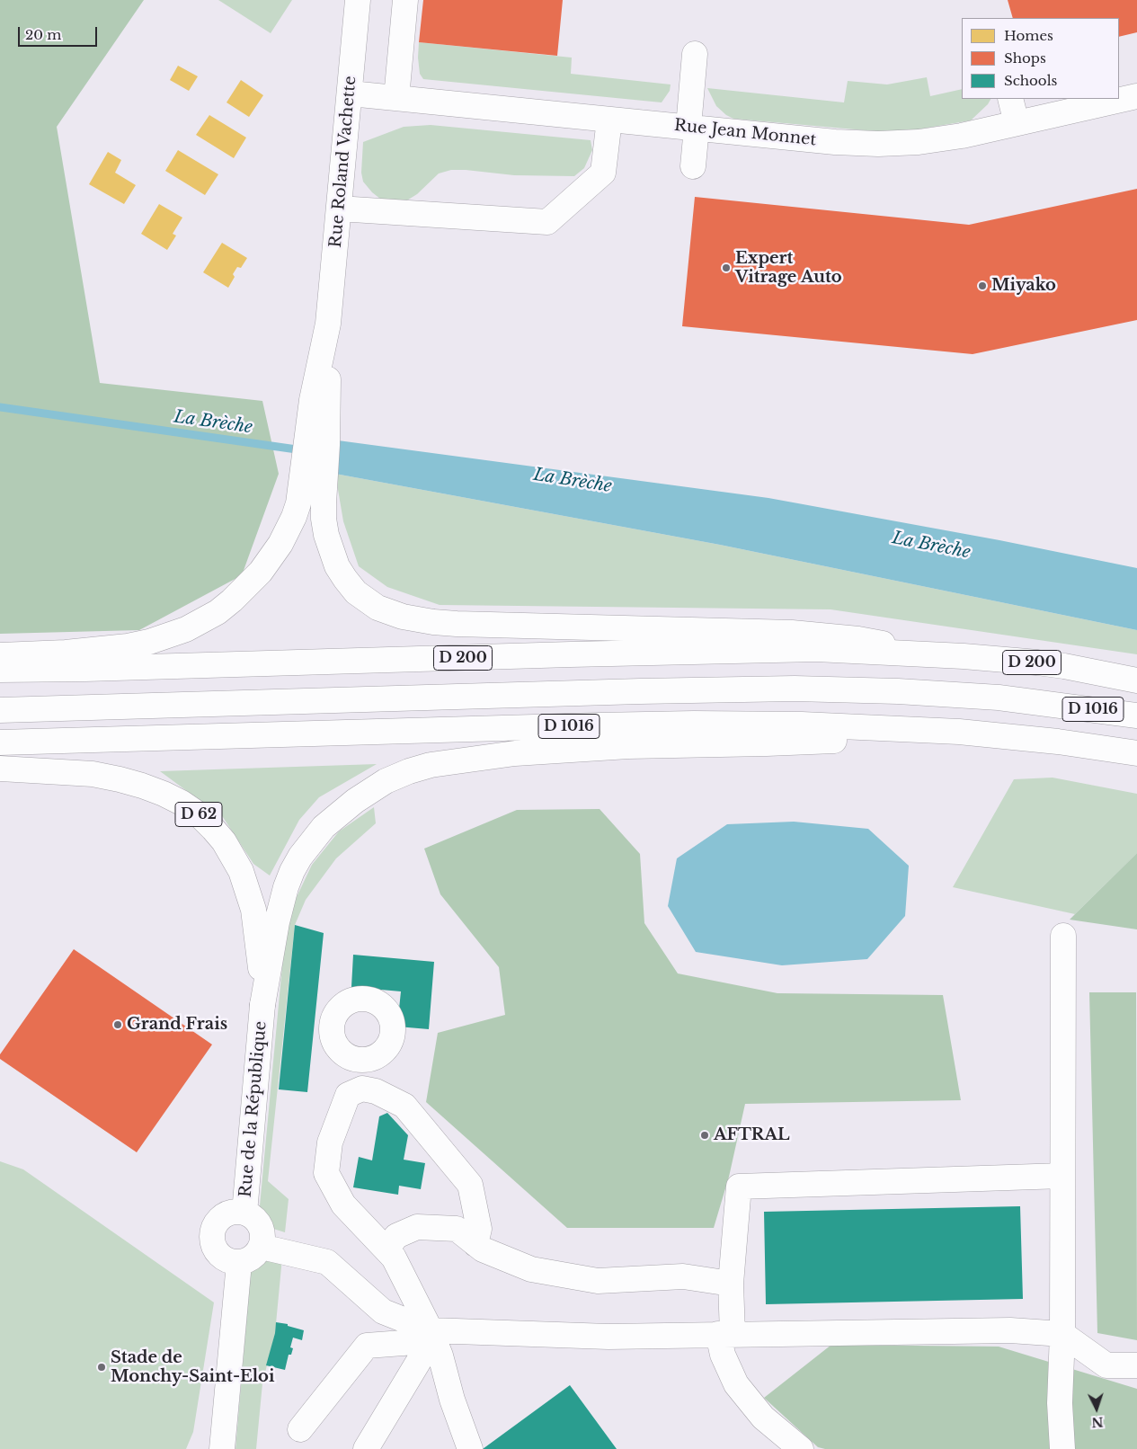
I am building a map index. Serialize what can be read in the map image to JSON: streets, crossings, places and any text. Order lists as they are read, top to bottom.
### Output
{
  "streets": {
    "main road": [
      "Rue Jean Monnet",
      "Rue Roland Vachette",
      "D 200",
      "D 1016",
      "D 62",
      "Rue de la République"
    ]
  },
  "crossings": [
    ["Rue Jean Monnet", "Rue Roland Vachette"],
    ["D 1016", "D 62"],
    ["D 62", "Rue de la République"]
  ],
  "water": ["La Brèche"],
  "places": [
    "Expert Vitrage Auto",
    "Miyako",
    "Grand Frais",
    "AFTRAL",
    "Stade de Monchy-Saint-Eloi"
  ],
  "legend": ["Homes", "Shops", "Schools"],
  "scale_bar": "20 m",
  "north": "bottom"
}
